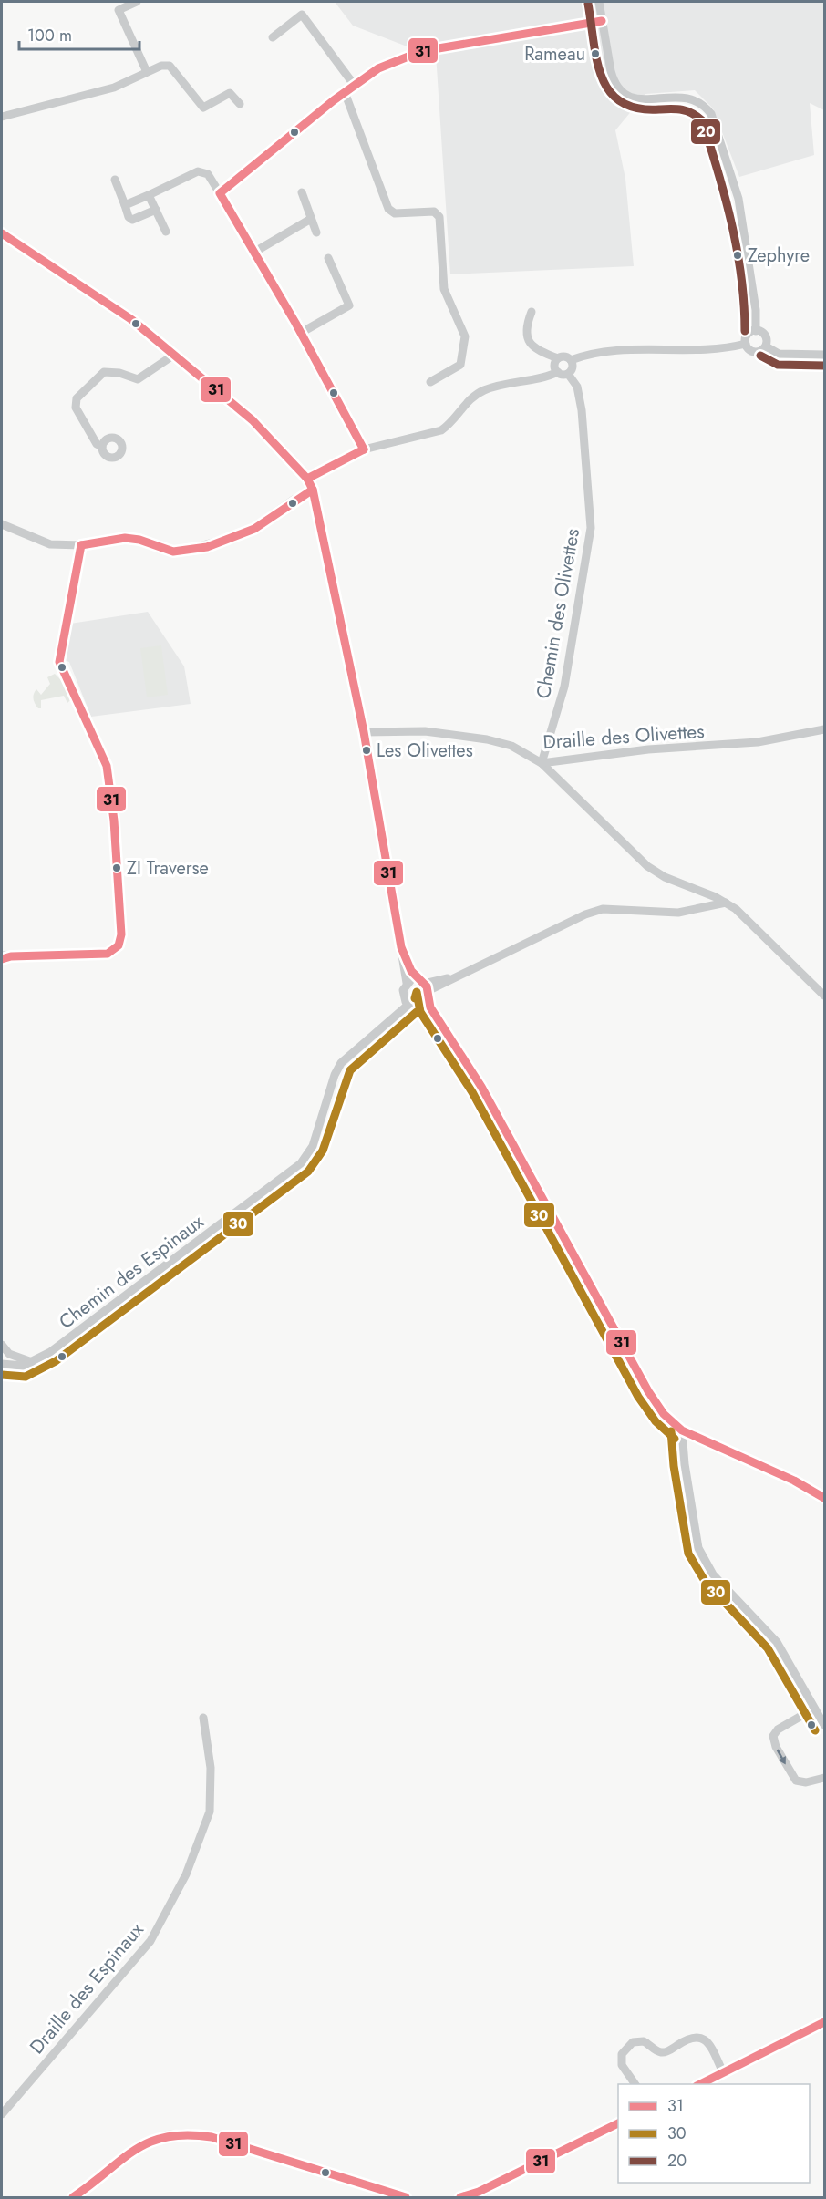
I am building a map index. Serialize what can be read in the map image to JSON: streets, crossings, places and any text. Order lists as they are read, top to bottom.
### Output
{
  "streets": {
    "street": [
      "Chemin des Olivettes",
      "Draille des Olivettes",
      "Chemin des Espinaux",
      "Draille des Espinaux"
    ]
  },
  "crossings": [
    ["Chemin des Olivettes", "Draille des Olivettes"]
  ],
  "places": [
    "Rameau",
    "Zephyre",
    "Les Olivettes",
    "ZI Traverse"
  ],
  "lines": ["transit line 20", "transit line 31", "transit line 30"],
  "legend": ["31", "30", "20"],
  "scale_bar": "100 m"
}
